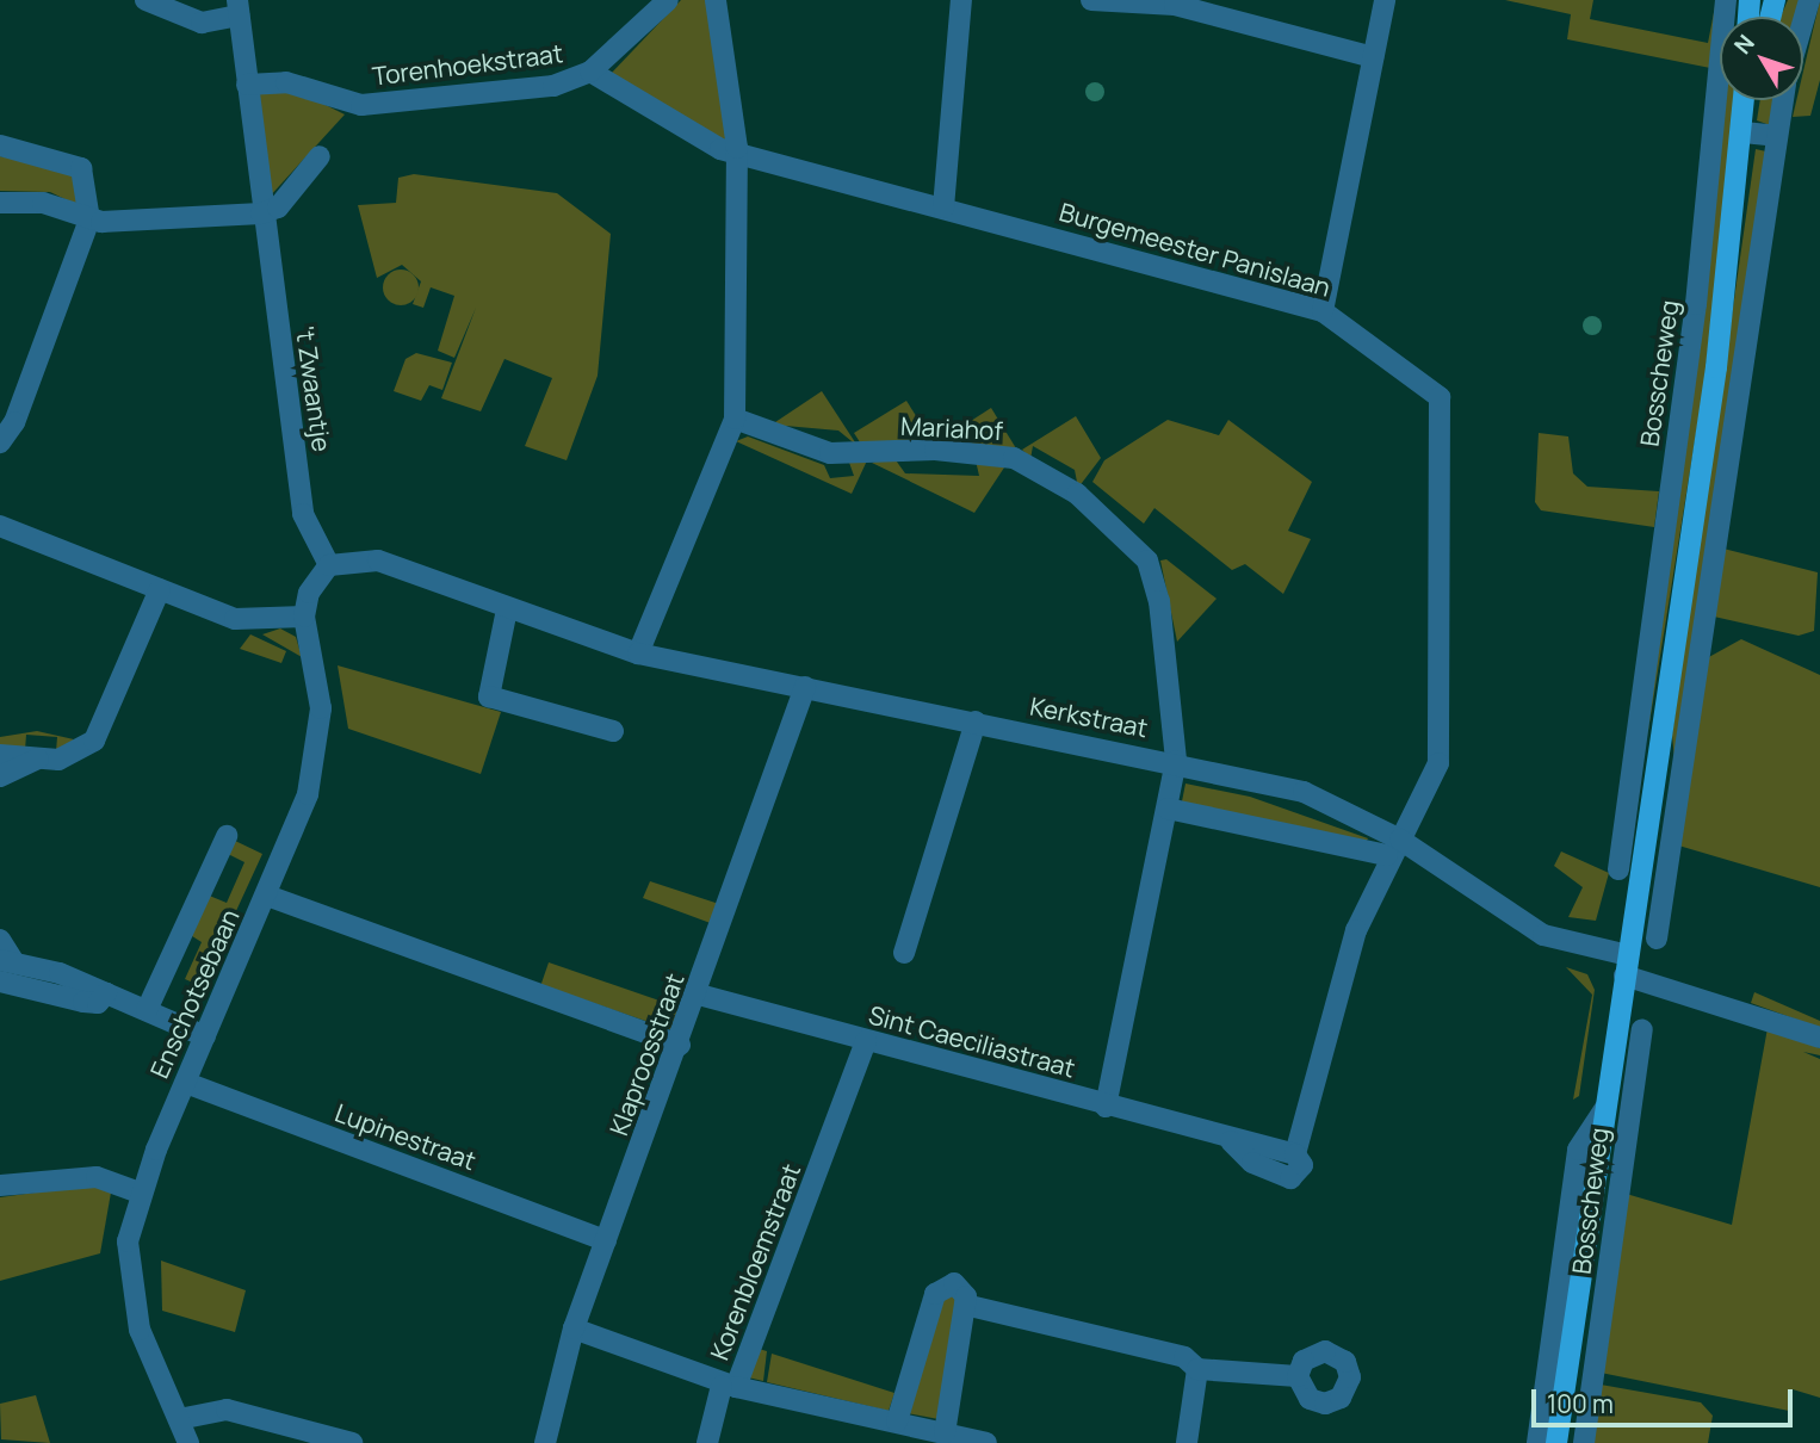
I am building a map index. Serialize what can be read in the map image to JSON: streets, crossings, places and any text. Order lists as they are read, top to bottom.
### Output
{
  "streets": {
    "main road": ["Bosscheweg"],
    "street": [
      "Torenhoekstraat",
      "Burgemeester Panislaan",
      "'t Zwaantje",
      "Mariahof",
      "Kerkstraat",
      "Enschotsebaan",
      "Sint Caeciliastraat",
      "Klaproosstraat",
      "Lupinestraat",
      "Korenbloemstraat"
    ]
  },
  "crossings": [
    ["Torenhoekstraat", "Burgemeester Panislaan"],
    ["Torenhoekstraat", "'t Zwaantje"],
    ["Burgemeester Panislaan", "Kerkstraat"],
    ["Burgemeester Panislaan", "Sint Caeciliastraat"],
    ["Bosscheweg", "Kerkstraat"],
    ["'t Zwaantje", "Kerkstraat"],
    ["'t Zwaantje", "Enschotsebaan"],
    ["Mariahof", "Kerkstraat"],
    ["Mariahof", "Sint Caeciliastraat"],
    ["Kerkstraat", "Enschotsebaan"],
    ["Kerkstraat", "Sint Caeciliastraat"],
    ["Kerkstraat", "Klaproosstraat"],
    ["Enschotsebaan", "Lupinestraat"],
    ["Sint Caeciliastraat", "Klaproosstraat"],
    ["Sint Caeciliastraat", "Korenbloemstraat"],
    ["Klaproosstraat", "Lupinestraat"],
    ["Klaproosstraat", "Korenbloemstraat"]
  ],
  "scale_bar": "100 m",
  "north": "top left"
}
